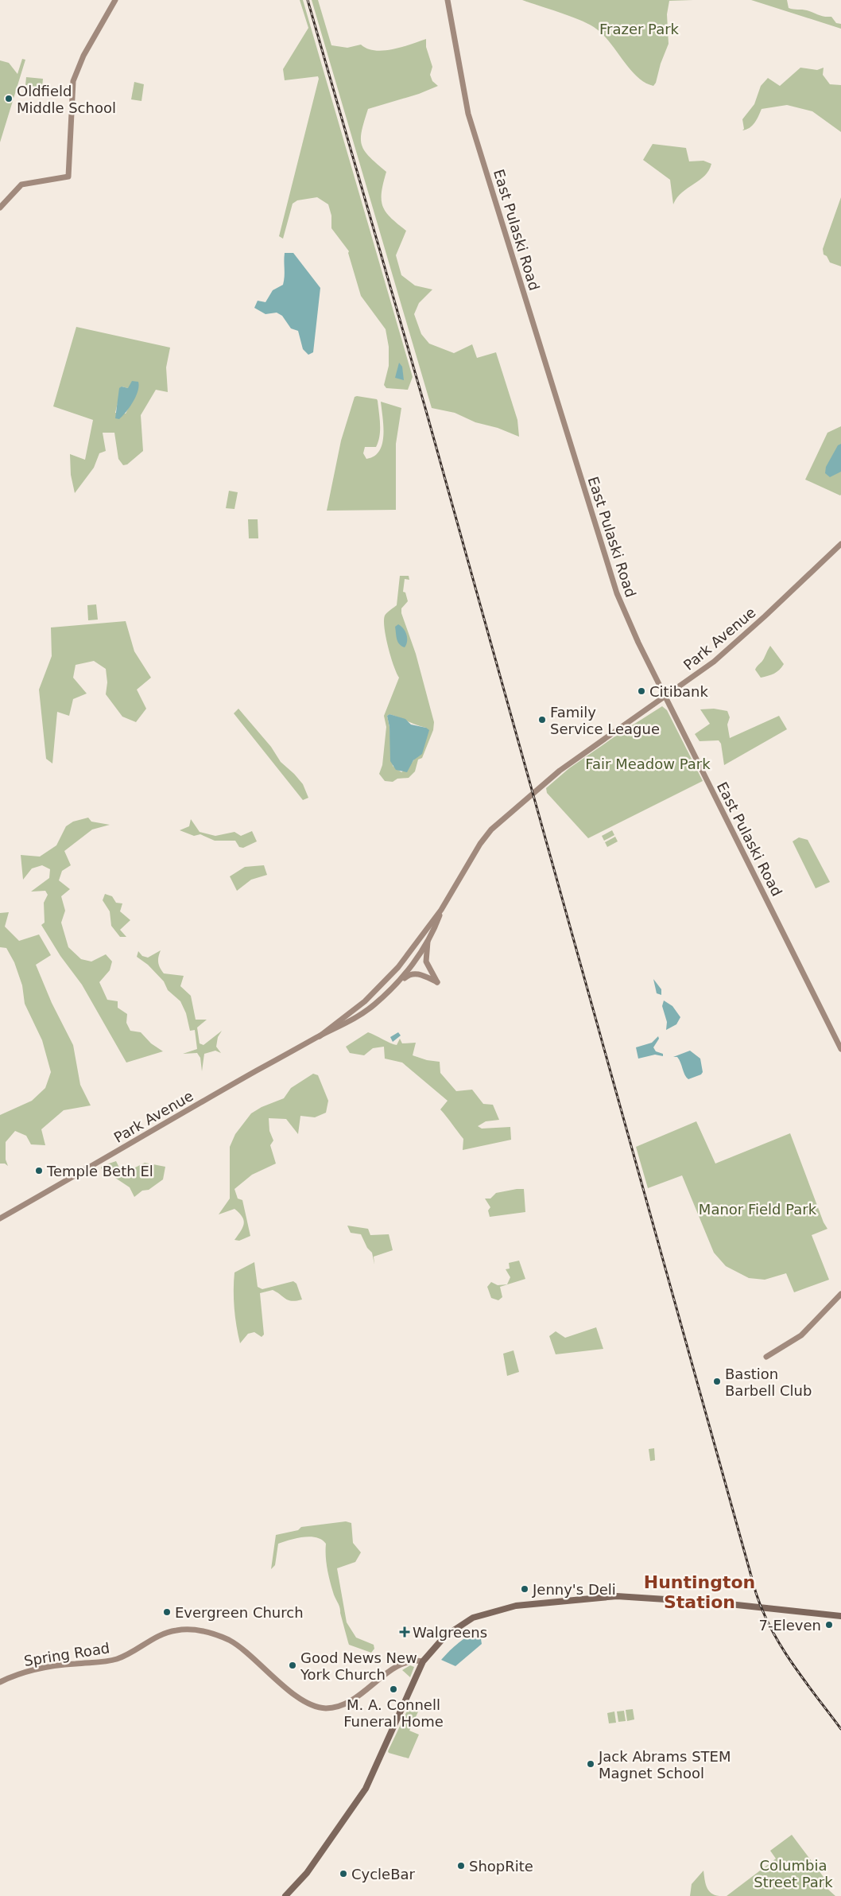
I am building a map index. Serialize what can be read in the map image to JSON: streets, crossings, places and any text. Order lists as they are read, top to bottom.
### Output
{
  "streets": {
    "main road": ["East Pulaski Road", "Park Avenue", "Spring Road"]
  },
  "crossings": [
    ["East Pulaski Road", "Park Avenue"]
  ],
  "districts": ["Huntington Station"],
  "parks": [
    "Frazer Park",
    "Fair Meadow Park",
    "Manor Field Park",
    "Columbia Street Park"
  ],
  "places": {
    "other": [
      "Oldfield Middle School",
      "Citibank",
      "Family Service League",
      "Temple Beth El",
      "Bastion Barbell Club",
      "Jenny's Deli",
      "Evergreen Church",
      "7-Eleven",
      "Good News New York Church",
      "M. A. Connell Funeral Home",
      "Jack Abrams STEM Magnet School",
      "ShopRite",
      "CycleBar"
    ],
    "health": ["Walgreens"]
  }
}
